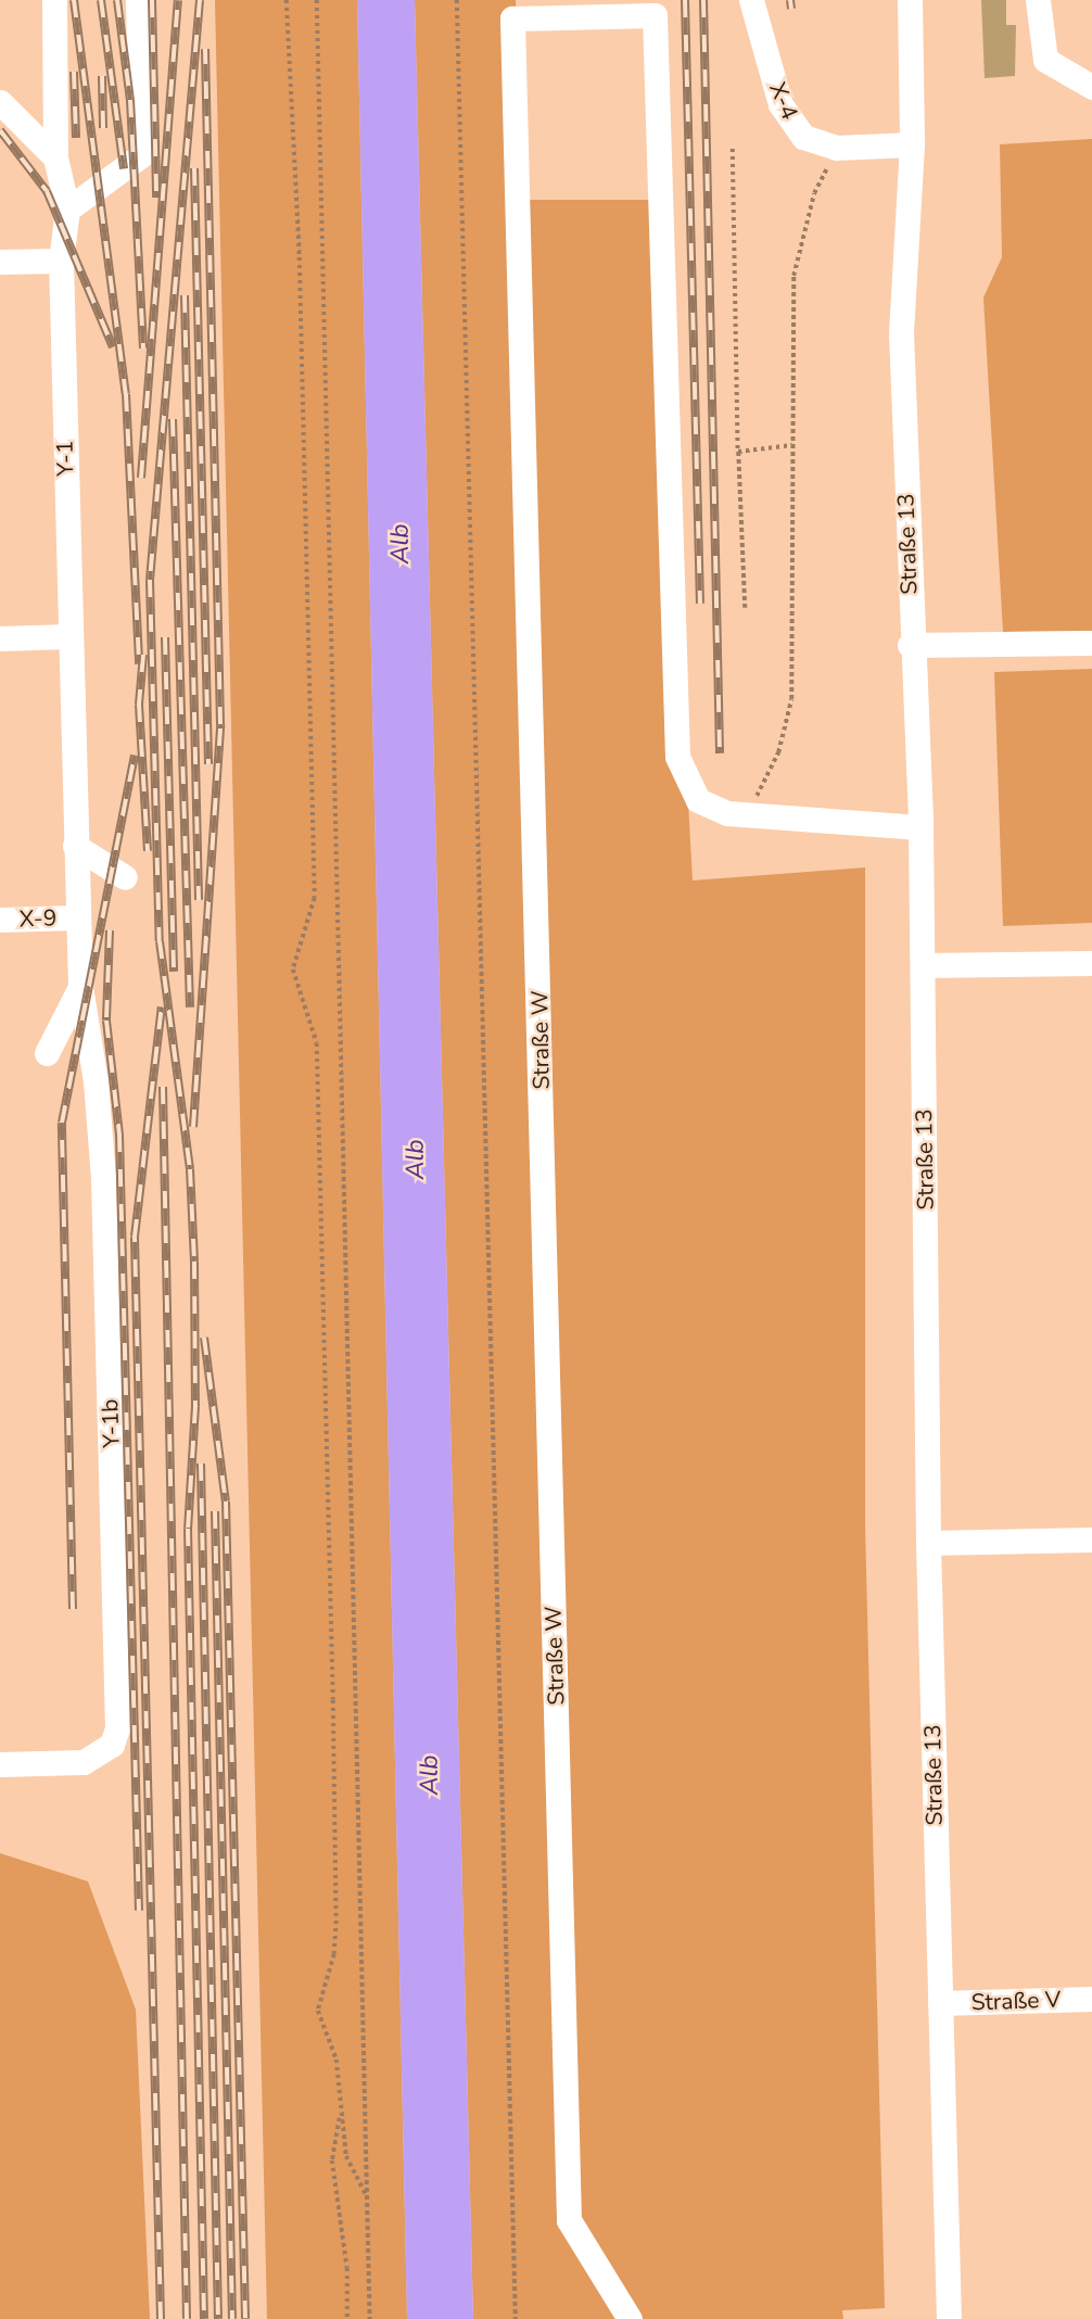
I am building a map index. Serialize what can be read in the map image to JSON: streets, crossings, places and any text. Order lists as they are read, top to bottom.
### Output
{
  "streets": {
    "street": [
      "X-4",
      "Y-1",
      "Straße 13",
      "X-9",
      "Straße W",
      "Y-1b",
      "Straße V"
    ]
  },
  "crossings": [
    ["X-4", "Straße 13"],
    ["Y-1", "X-9"],
    ["Y-1", "Y-1b"],
    ["Straße 13", "Straße V"],
    ["X-9", "Y-1b"]
  ],
  "water": ["Alb"]
}
